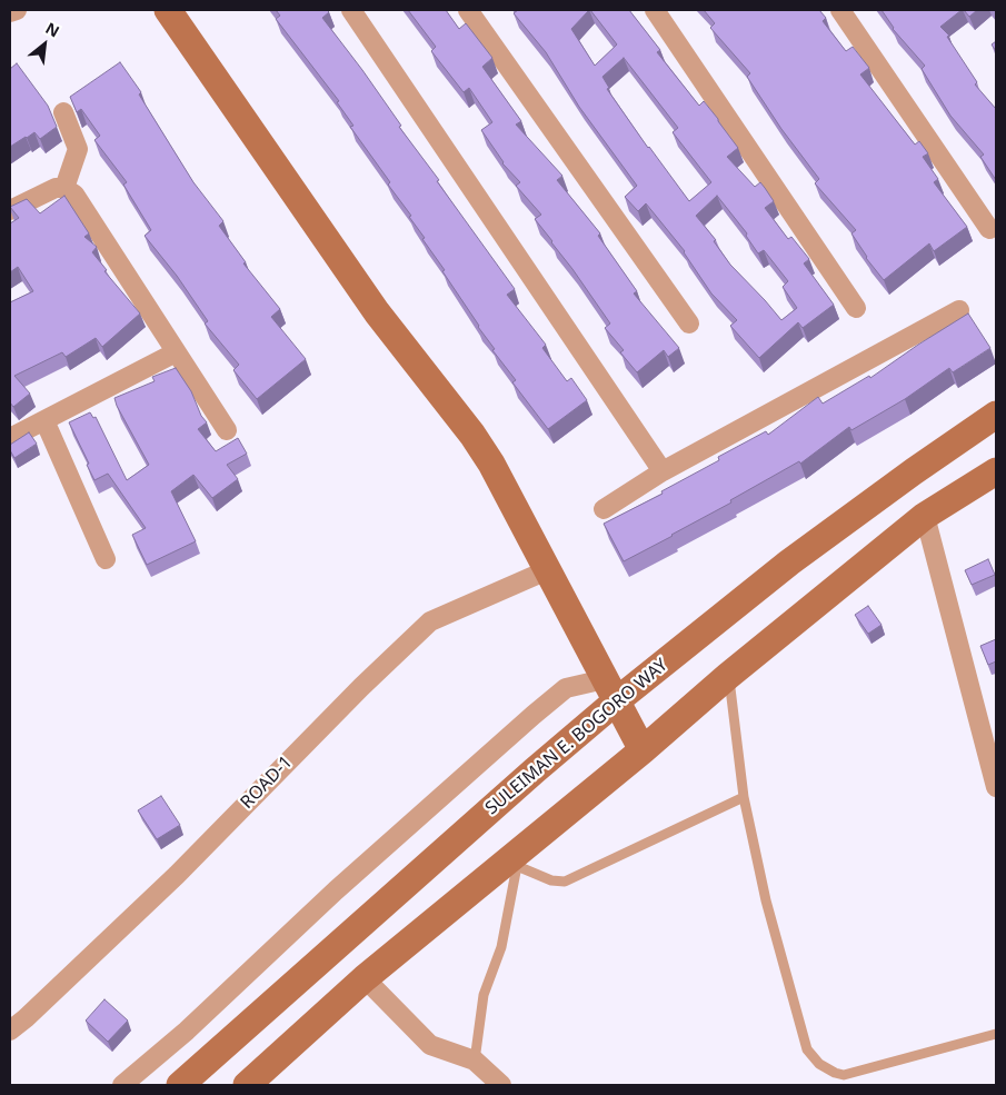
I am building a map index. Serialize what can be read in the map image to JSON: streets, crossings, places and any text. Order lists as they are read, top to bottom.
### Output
{
  "streets": {
    "street": ["SULEIMAN E. BOGORO WAY", "ROAD-1"]
  },
  "north": "top right"
}
